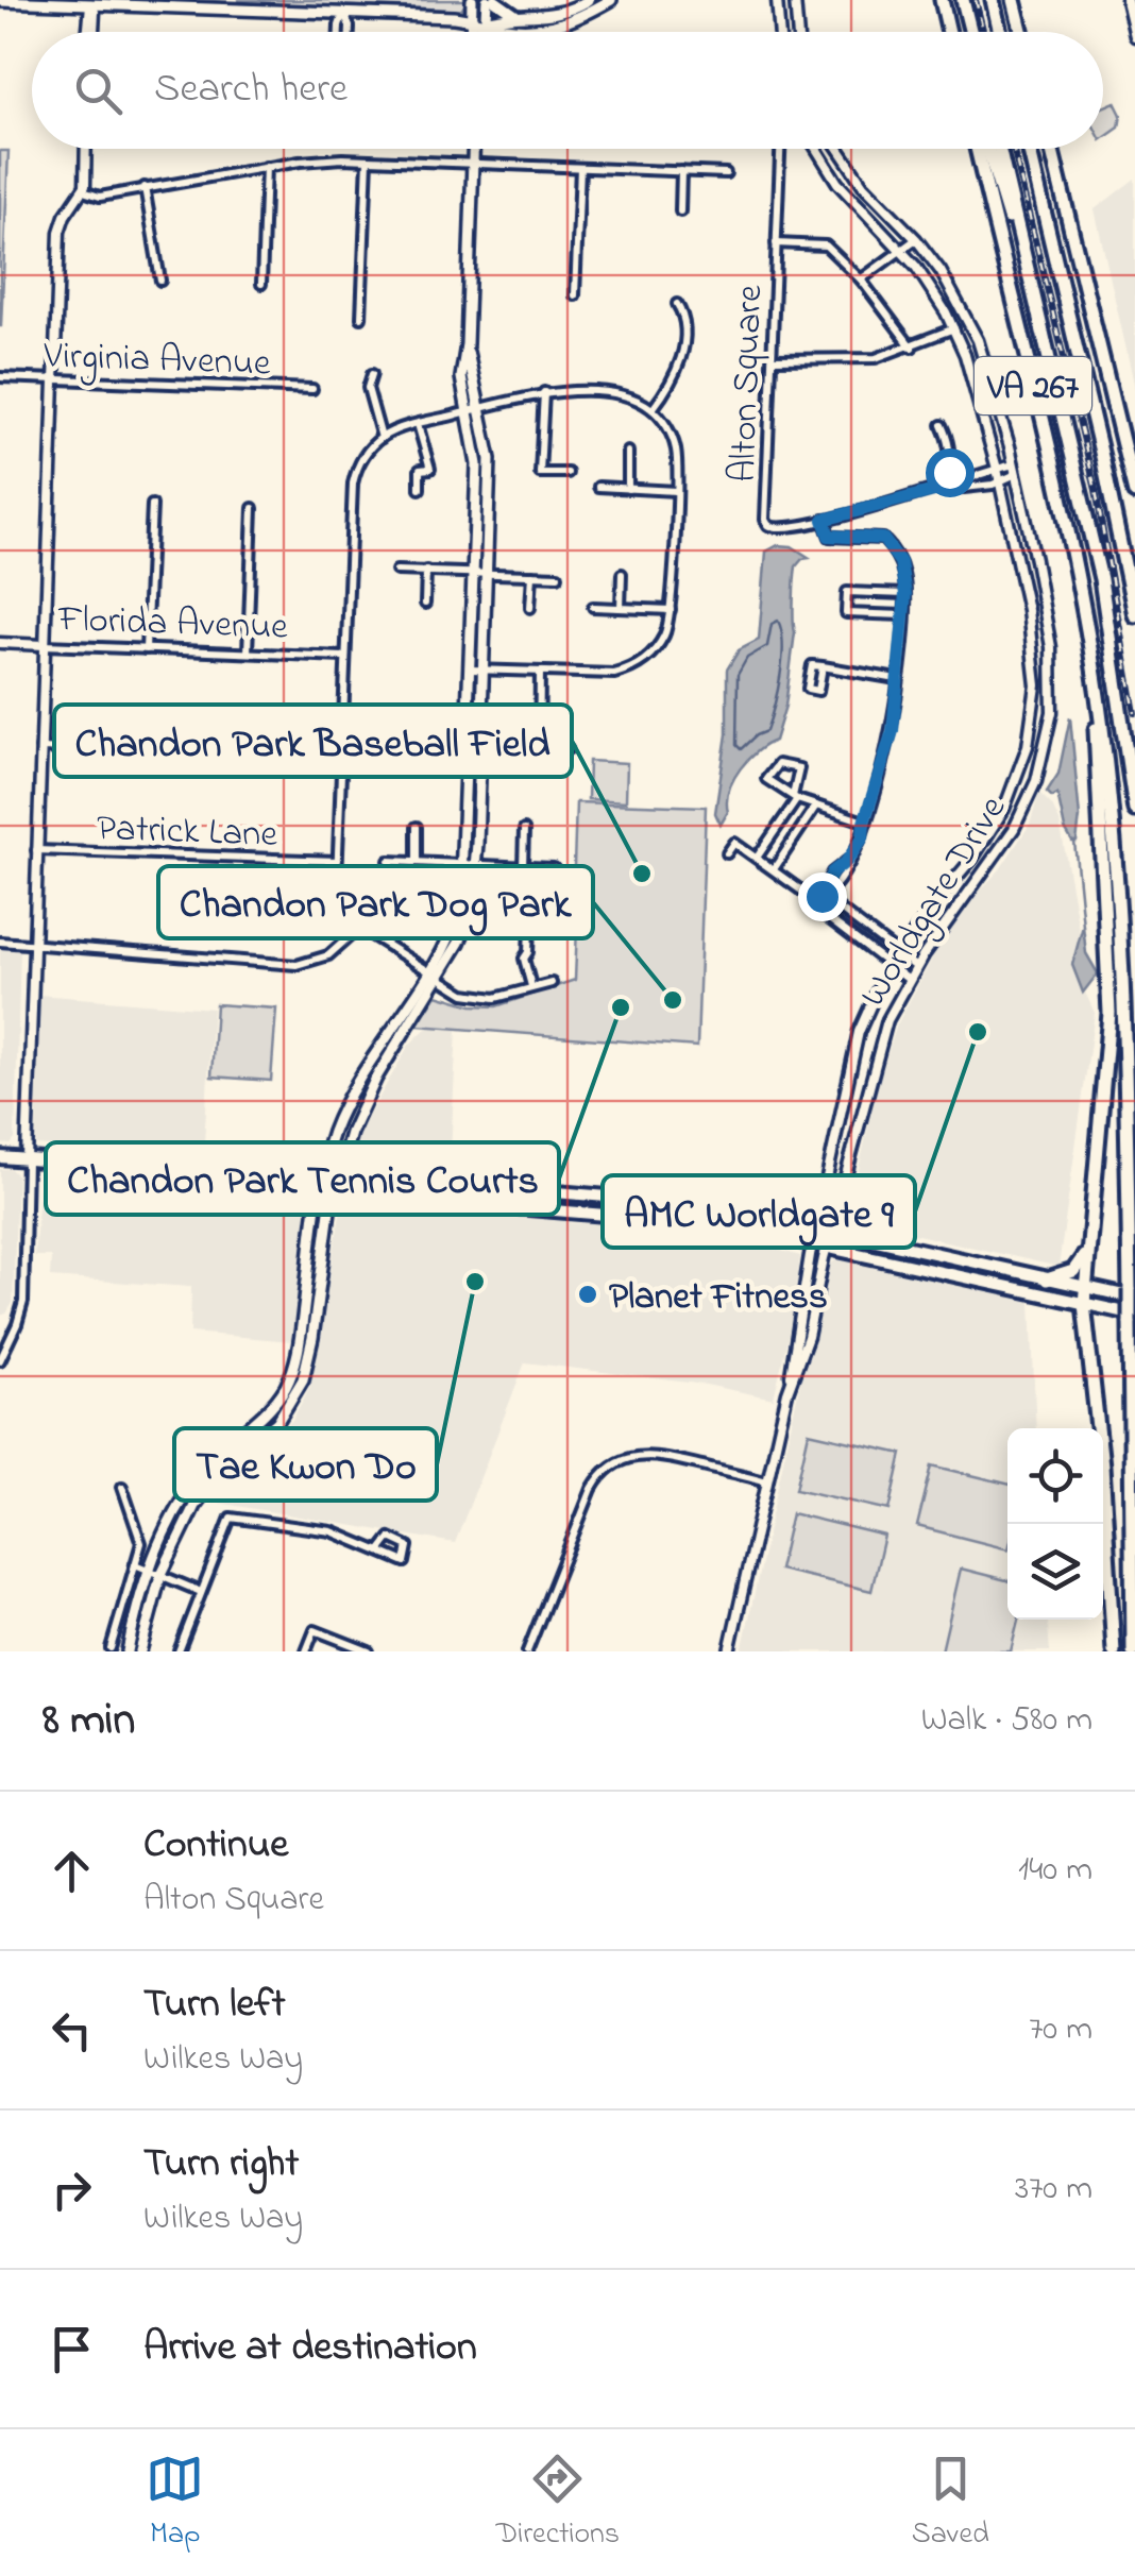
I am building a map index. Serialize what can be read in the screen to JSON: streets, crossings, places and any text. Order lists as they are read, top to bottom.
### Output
{
  "streets": {
    "highway": ["VA 267"],
    "street": [
      "Virginia Avenue",
      "Alton Square",
      "Florida Avenue",
      "Patrick Lane",
      "Worldgate Drive"
    ]
  },
  "crossings": [
    ["Alton Square", "Worldgate Drive"]
  ],
  "places": [
    "Chandon Park Baseball Field",
    "Chandon Park Dog Park",
    "Chandon Park Tennis Courts",
    "AMC Worldgate 9",
    "Tae Kwon Do",
    "Planet Fitness"
  ],
  "page": {
    "search": "Search here",
    "heading": ["8 min", "Walk · 580 m"],
    "list": [
      ["Continue", "Alton Square", "140 m"],
      ["Turn left", "Wilkes Way", "70 m"],
      ["Turn right", "Wilkes Way", "370 m"],
      "Arrive at destination"
    ],
    "nav": ["Map", "Directions", "Saved"]
  }
}
